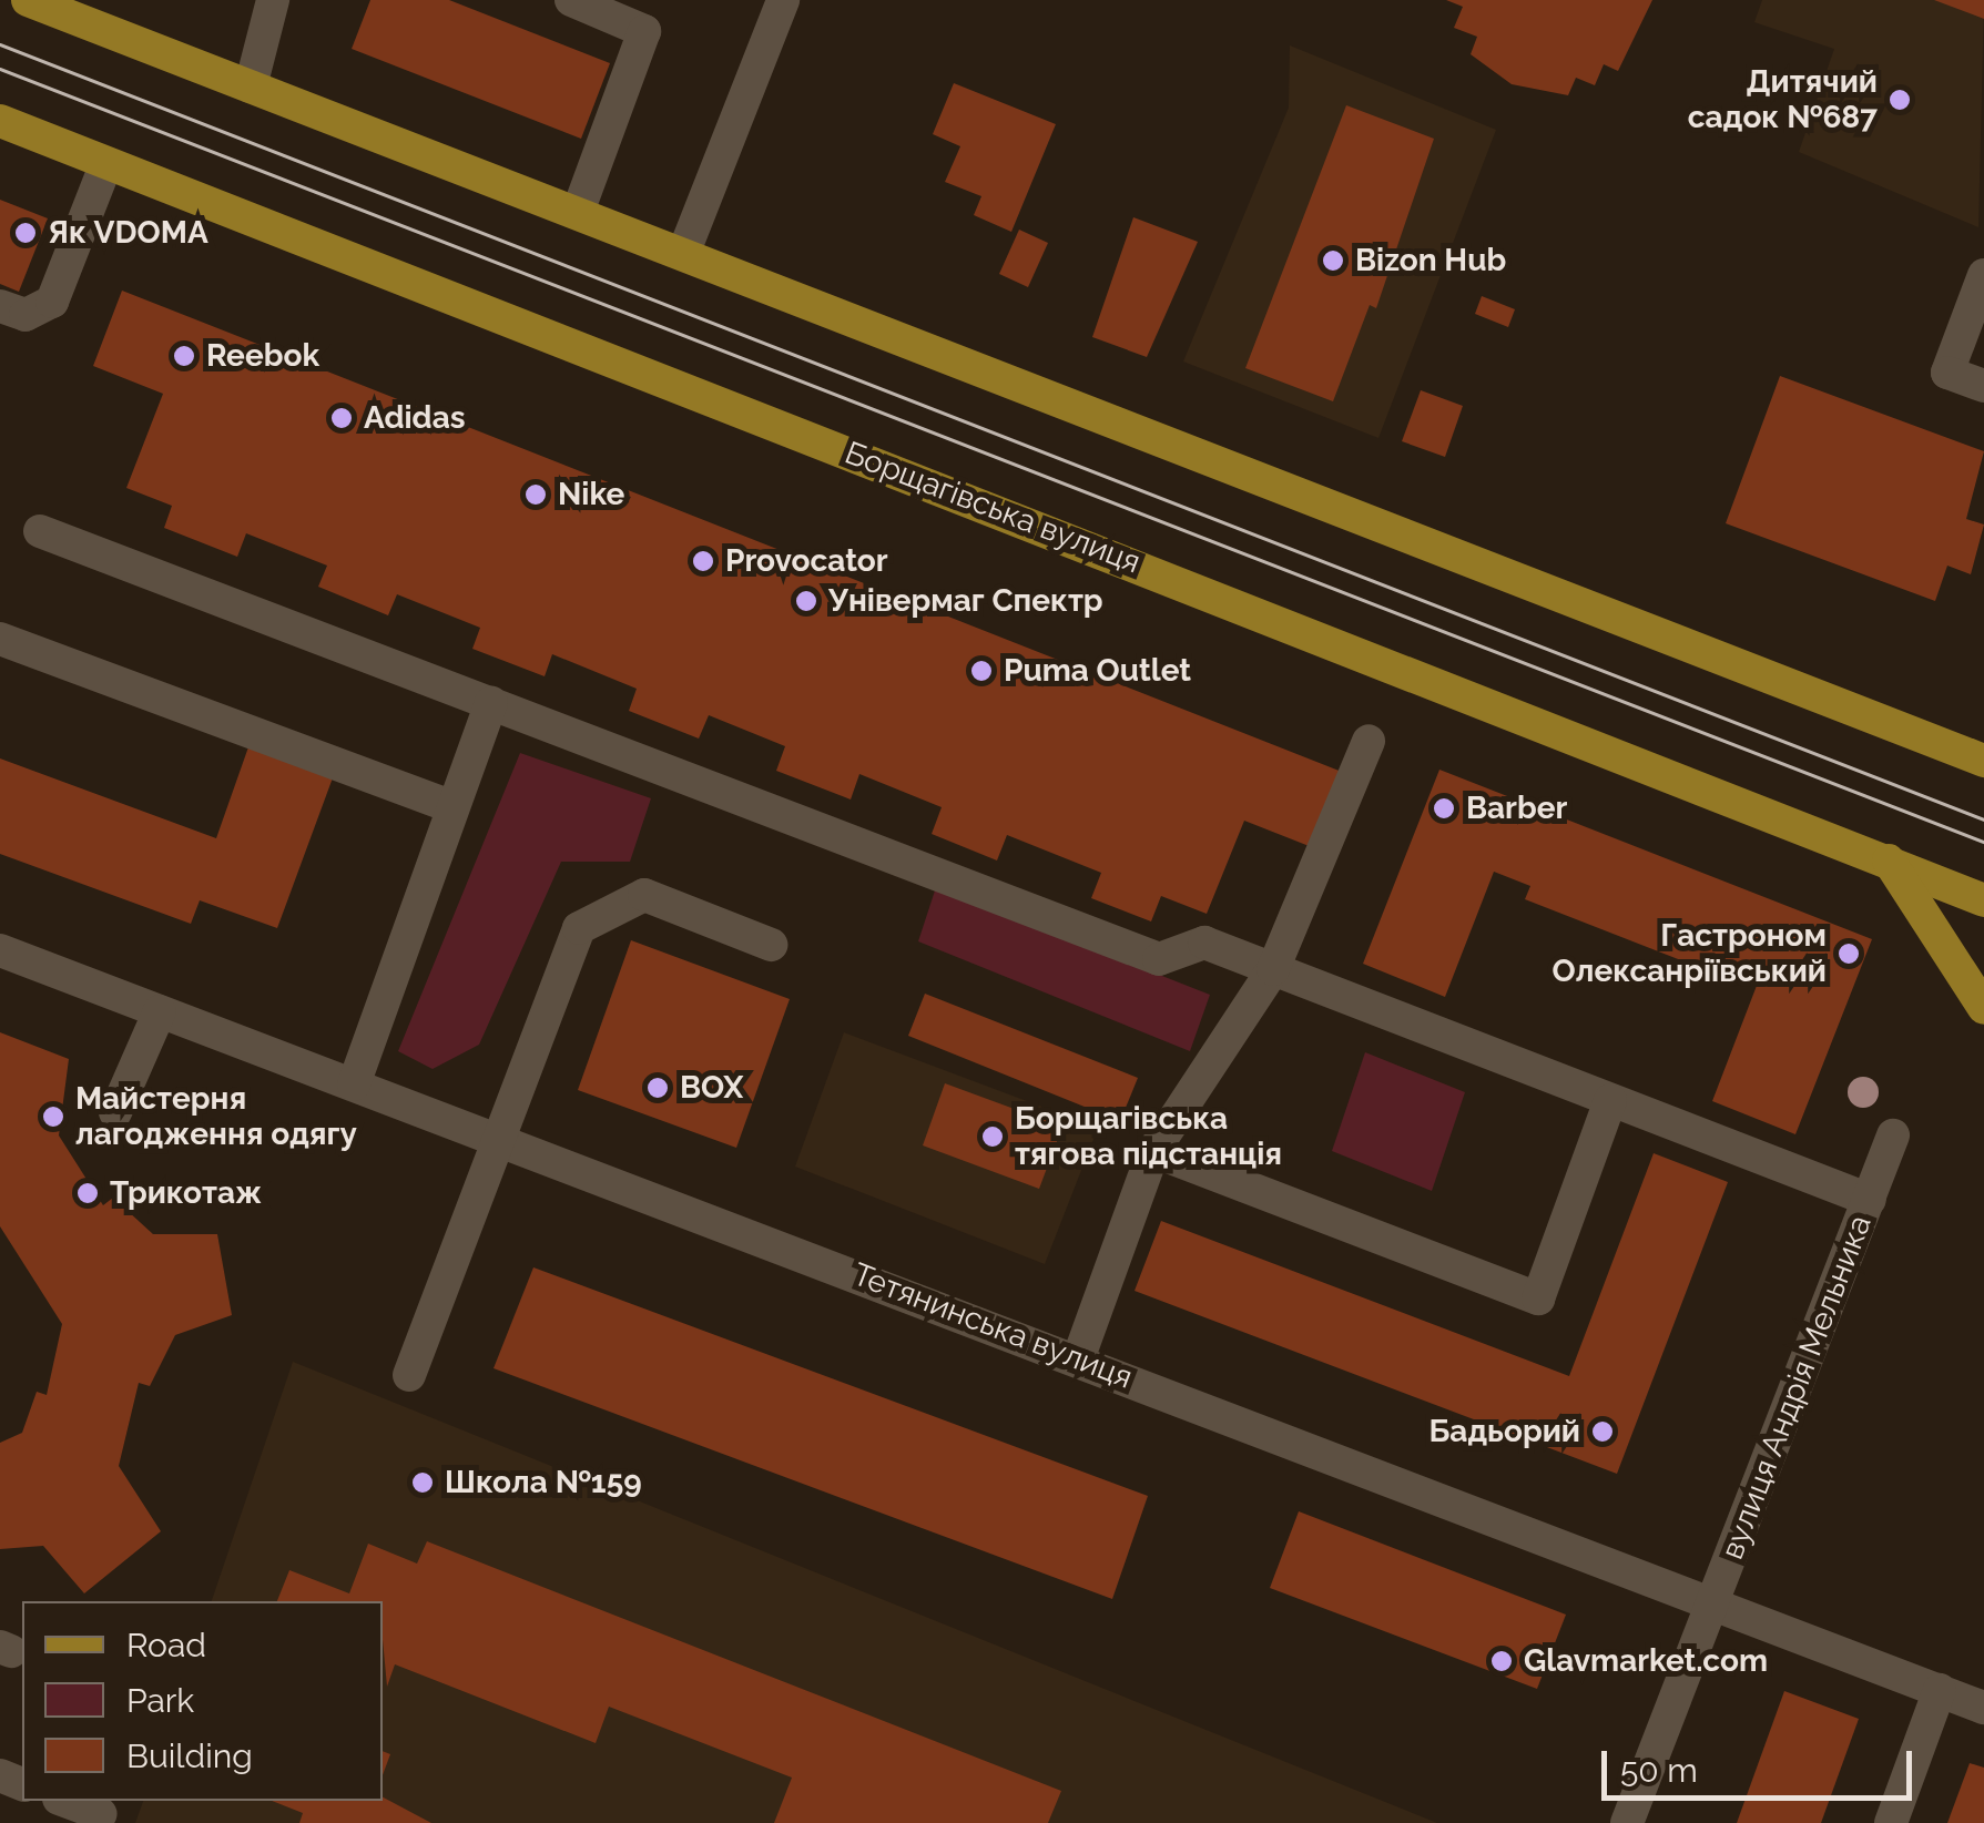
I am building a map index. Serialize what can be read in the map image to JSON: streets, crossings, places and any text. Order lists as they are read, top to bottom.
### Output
{
  "streets": {
    "main road": ["Борщагівська вулиця"],
    "street": ["Тетянинська вулиця", "вулиця Андрія Мельника"]
  },
  "crossings": [
    ["Тетянинська вулиця", "вулиця Андрія Мельника"]
  ],
  "places": [
    "Дитячий садок №687",
    "Як VDOMA",
    "Bizon Hub",
    "Reebok",
    "Adidas",
    "Nike",
    "Provocator",
    "Універмаг Спектр",
    "Puma Outlet",
    "Barber",
    "Гастроном Олексанріївський",
    "BOX",
    "Майстерня лагодження одягу",
    "Борщагівська тягова підстанція",
    "Трикотаж",
    "Бадьорий",
    "Школа №159",
    "Glavmarket.com"
  ],
  "legend": ["Road", "Park", "Building"],
  "scale_bar": "50 m"
}
